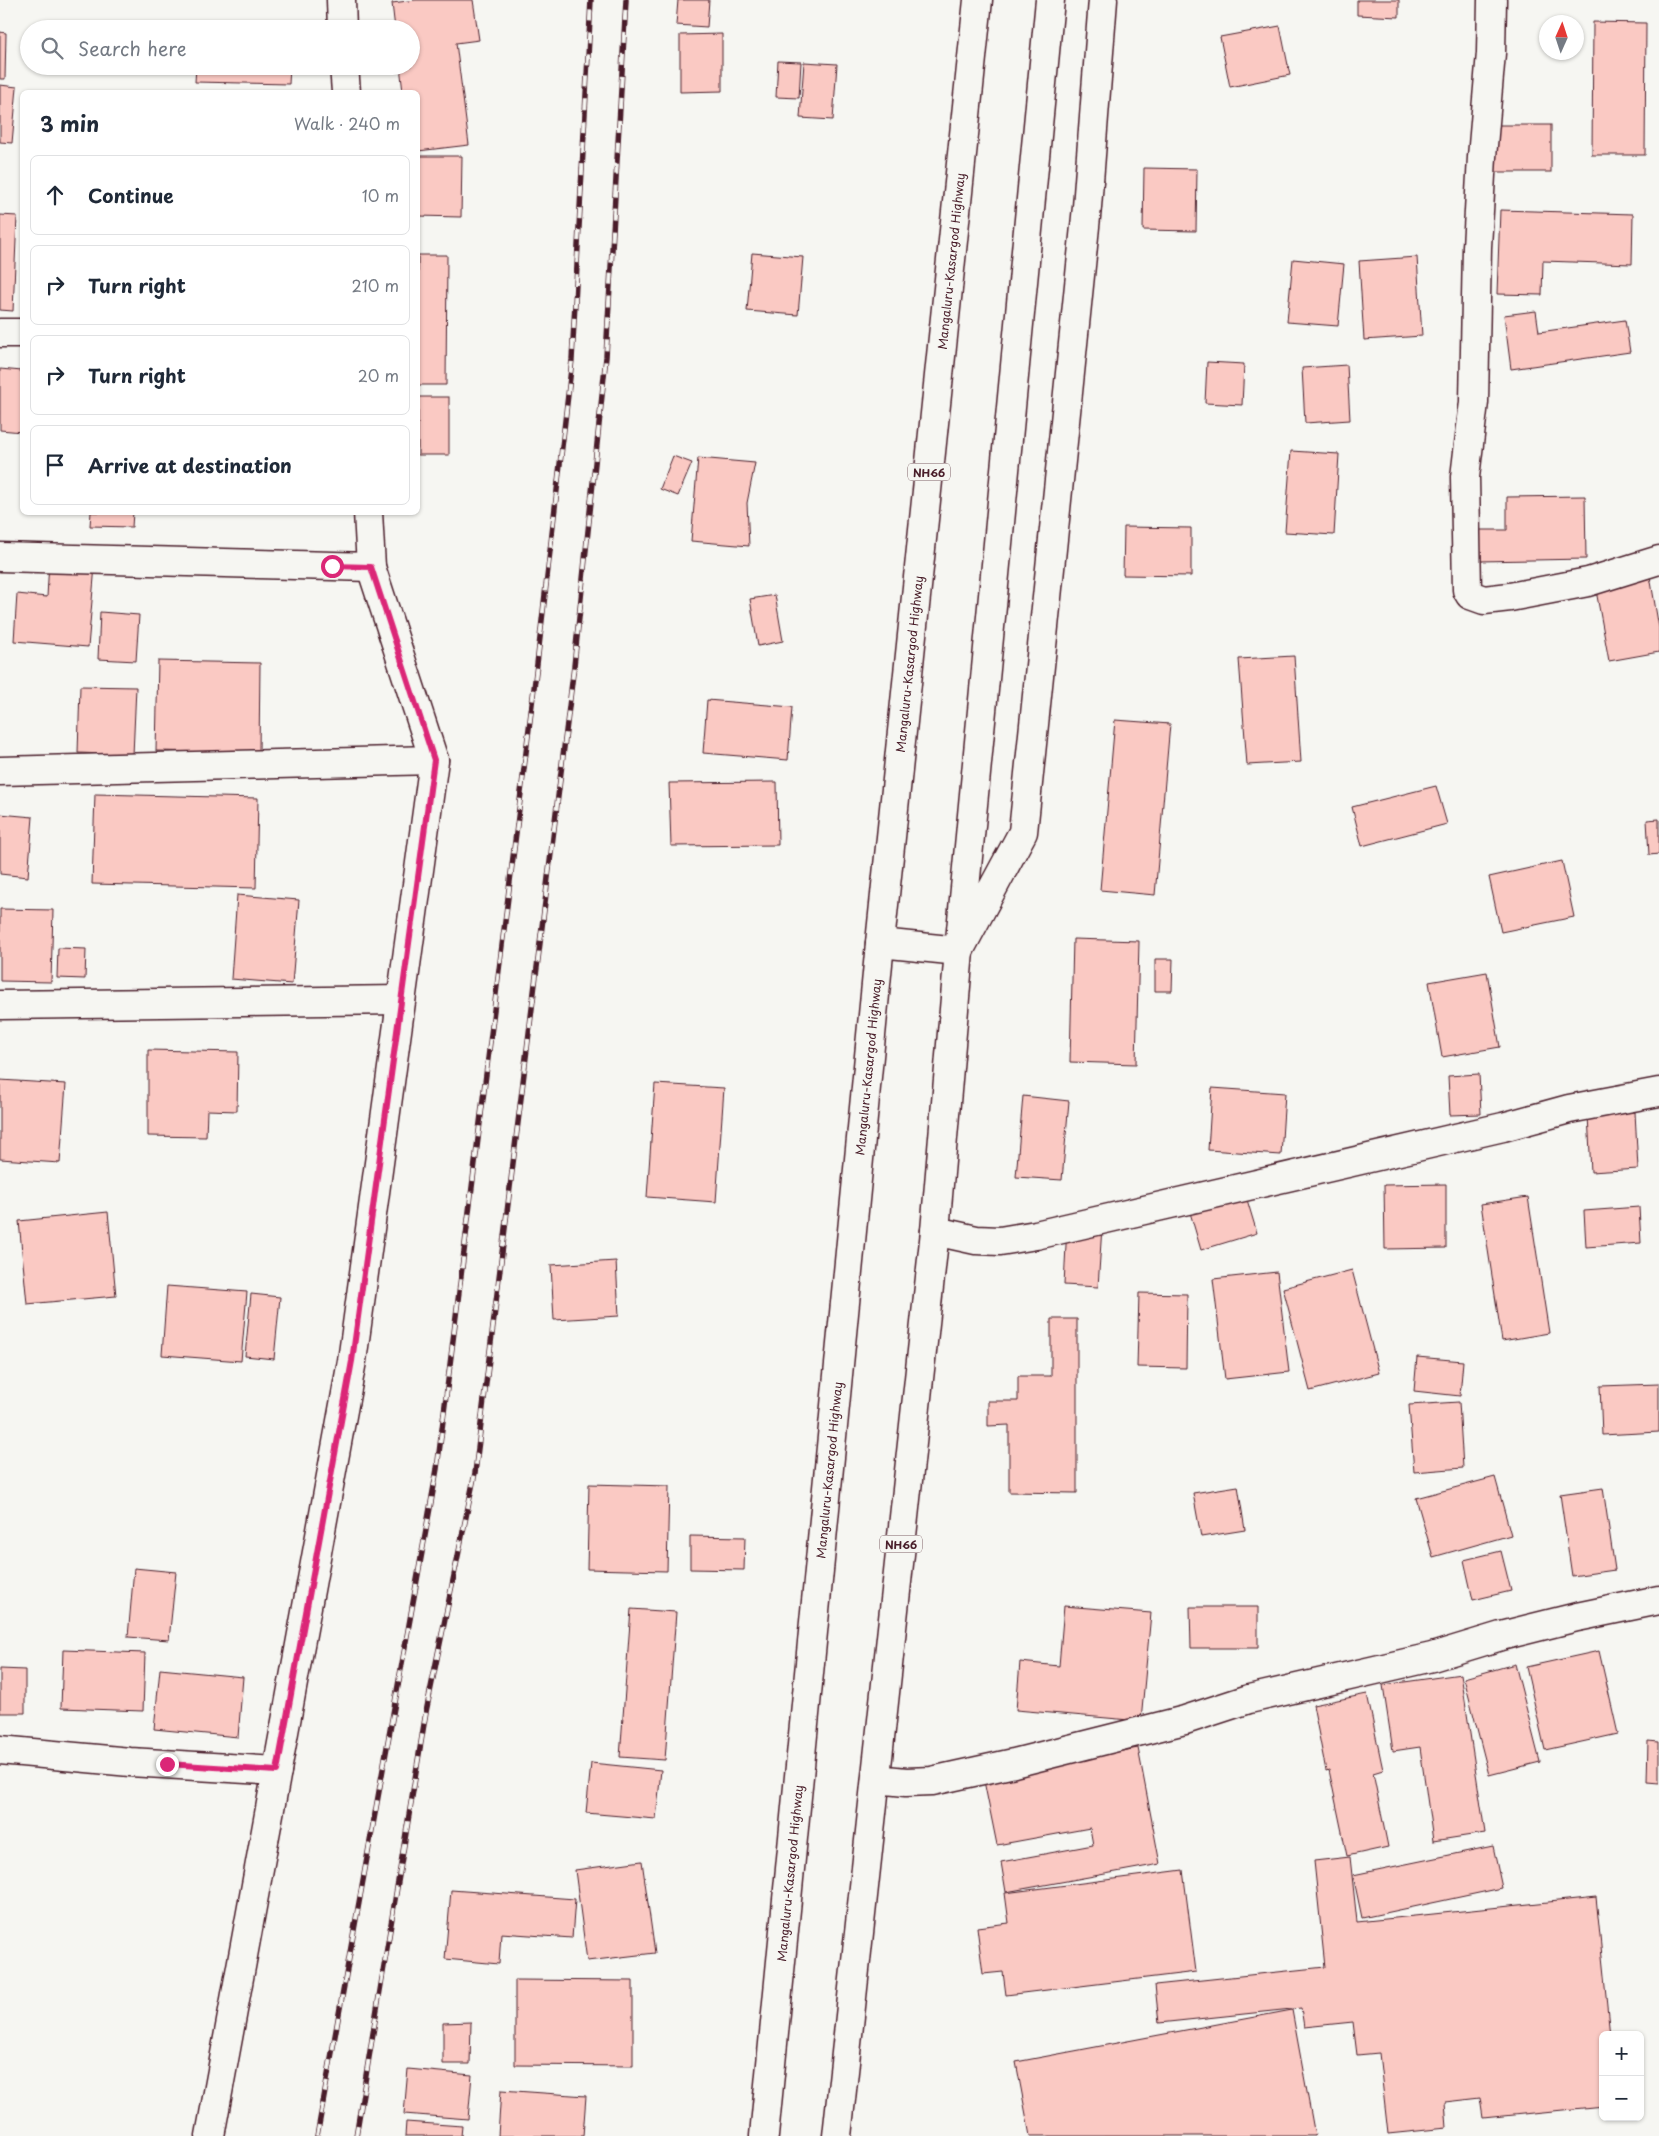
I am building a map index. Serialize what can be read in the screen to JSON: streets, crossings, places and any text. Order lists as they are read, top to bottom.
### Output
{
  "streets": {
    "main road": ["Mangaluru-Kasargod Highway", "NH66"]
  },
  "north": "top",
  "page": {
    "search": "Search here",
    "heading": ["3 min", "Walk · 240 m"],
    "list": [
      ["Continue", "10 m"],
      ["Turn right", "210 m"],
      ["Turn right", "20 m"],
      "Arrive at destination"
    ],
    "map_buttons": ["+", "−"]
  }
}
